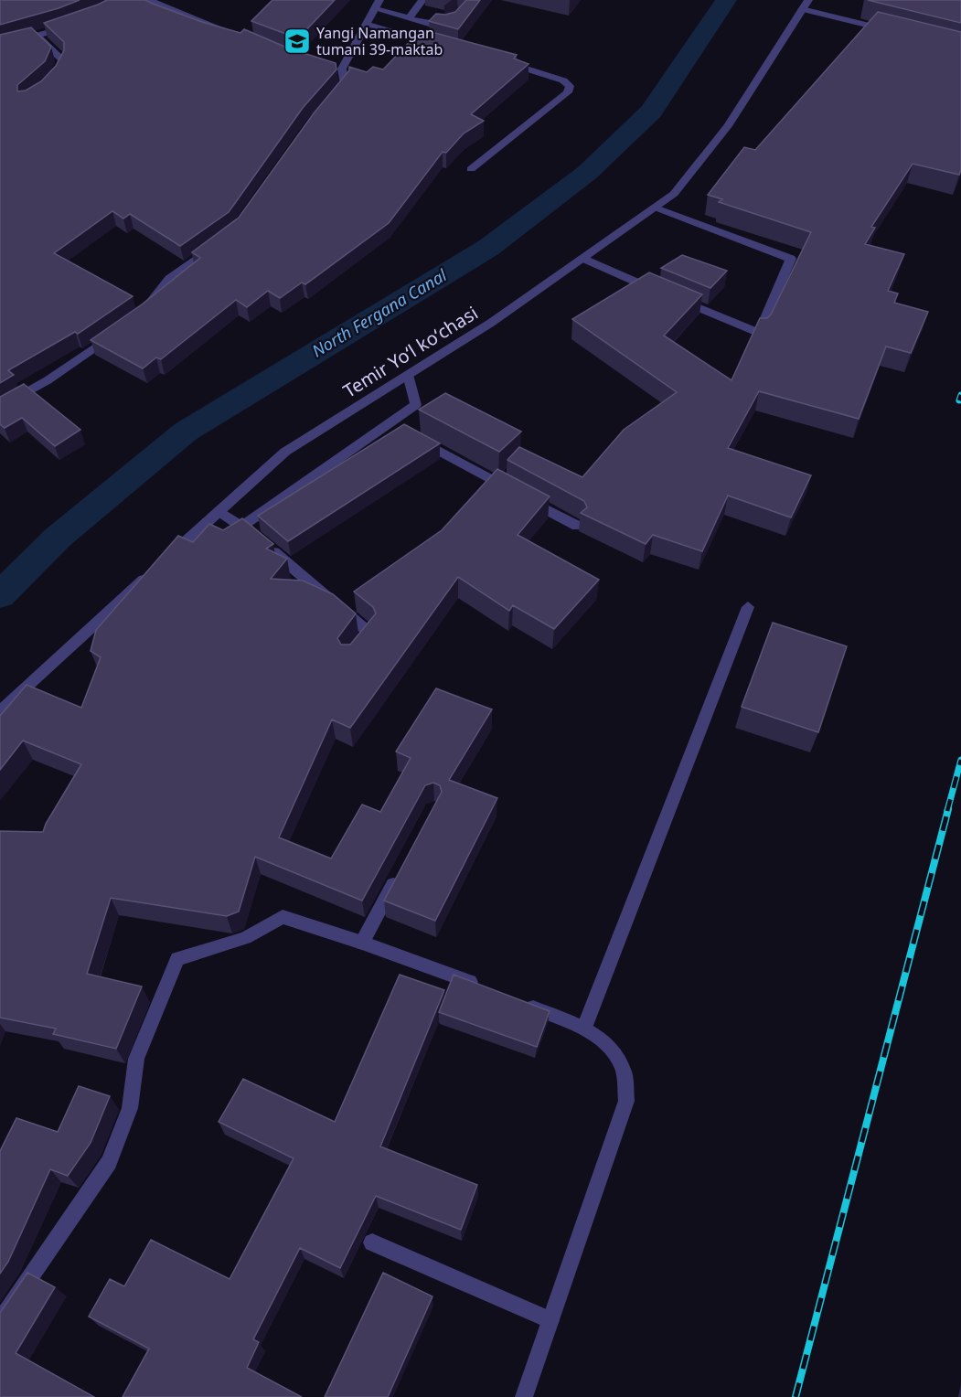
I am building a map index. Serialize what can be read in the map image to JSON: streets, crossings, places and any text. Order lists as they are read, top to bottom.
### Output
{
  "streets": {
    "street": ["Temir Yoʻl koʻchasi"]
  },
  "water": ["North Fergana Canal"],
  "places": {
    "school or university": ["Yangi Namangan tumani 39-maktab"]
  }
}
